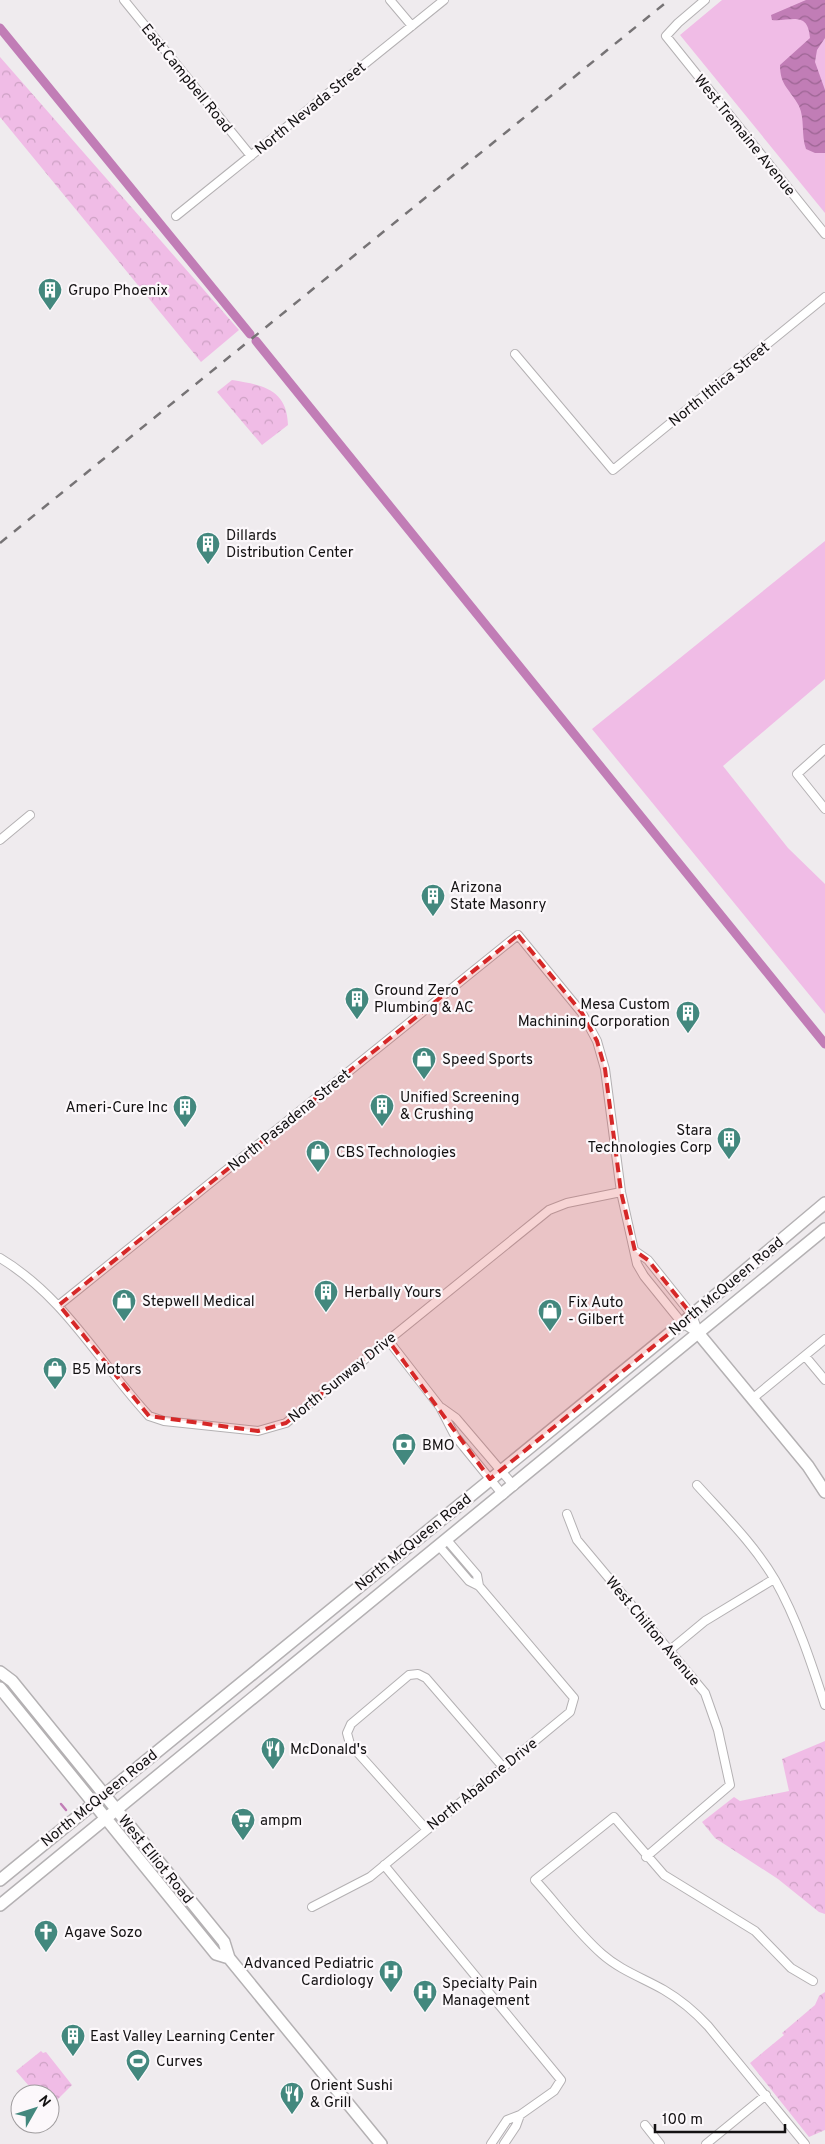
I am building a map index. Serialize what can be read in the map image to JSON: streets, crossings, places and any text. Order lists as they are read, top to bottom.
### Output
{
  "streets": {
    "main road": ["North McQueen Road", "West Elliot Road"],
    "street": [
      "East Campbell Road",
      "North Nevada Street",
      "West Tremaine Avenue",
      "North Ithica Street",
      "North Pasadena Street",
      "North Sunway Drive",
      "West Chilton Avenue",
      "North Abalone Drive"
    ]
  },
  "crossings": [
    ["East Campbell Road", "North Nevada Street"],
    ["North Pasadena Street", "North Sunway Drive"],
    ["North McQueen Road", "West Elliot Road"]
  ],
  "places": {
    "building": [
      "Grupo Phoenix",
      "Dillards Distribution Center",
      "Arizona State Masonry",
      "Ground Zero Plumbing & AC",
      "Mesa Custom Machining Corporation",
      "Unified Screening & Crushing",
      "Ameri-Cure Inc",
      "Stara Technologies Corp",
      "Herbally Yours",
      "East Valley Learning Center"
    ],
    "shop": [
      "Speed Sports",
      "CBS Technologies",
      "Stepwell Medical",
      "Fix Auto - Gilbert",
      "B5 Motors"
    ],
    "bank": ["BMO"],
    "restaurant": ["McDonald's", "Orient Sushi & Grill"],
    "supermarket": ["ampm"],
    "church": ["Agave Sozo"],
    "hospital": ["Advanced Pediatric Cardiology", "Specialty Pain Management"],
    "sports": ["Curves"]
  },
  "scale_bar": "100 m",
  "north": "top right"
}
